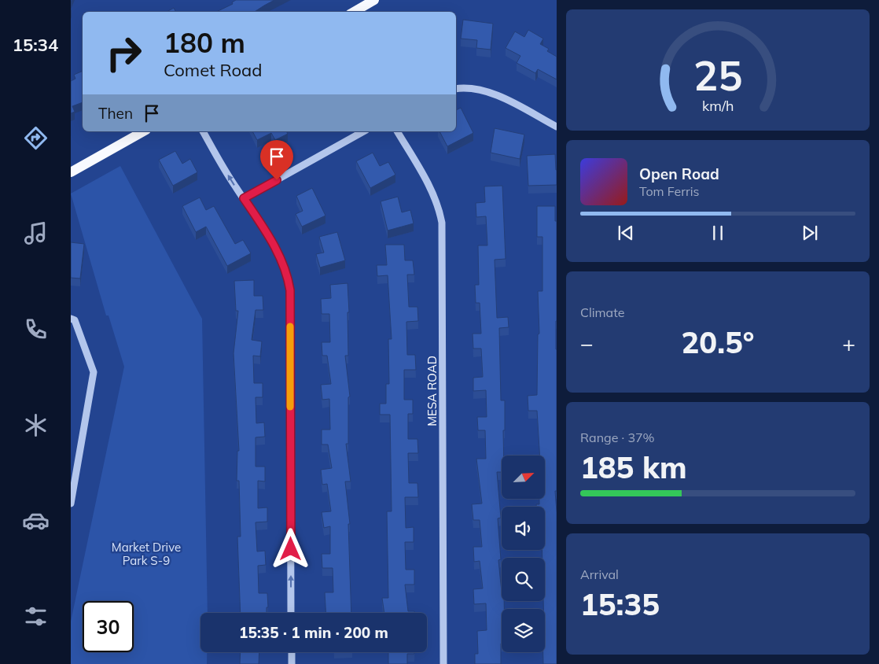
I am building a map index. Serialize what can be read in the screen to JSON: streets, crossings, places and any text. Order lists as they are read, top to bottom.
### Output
{
  "streets": {
    "street": ["MESA ROAD"]
  },
  "parks": ["Market Drive Park S-9"],
  "north": "top right",
  "page": {
    "tabs": "15:34",
    "turn": ["180 m", "Comet Road"],
    "then": "Then",
    "song": ["Open Road", "Tom Ferris"],
    "tile": [
      "Climate",
      ["Range · 37%", "185 km"],
      ["Arrival", "15:35"]
    ],
    "heat": ["−", "20.5°", "+"],
    "limit": "30",
    "trip": "15:35 · 1 min · 200 m",
    "gauge": ["25", "km/h"]
  }
}
